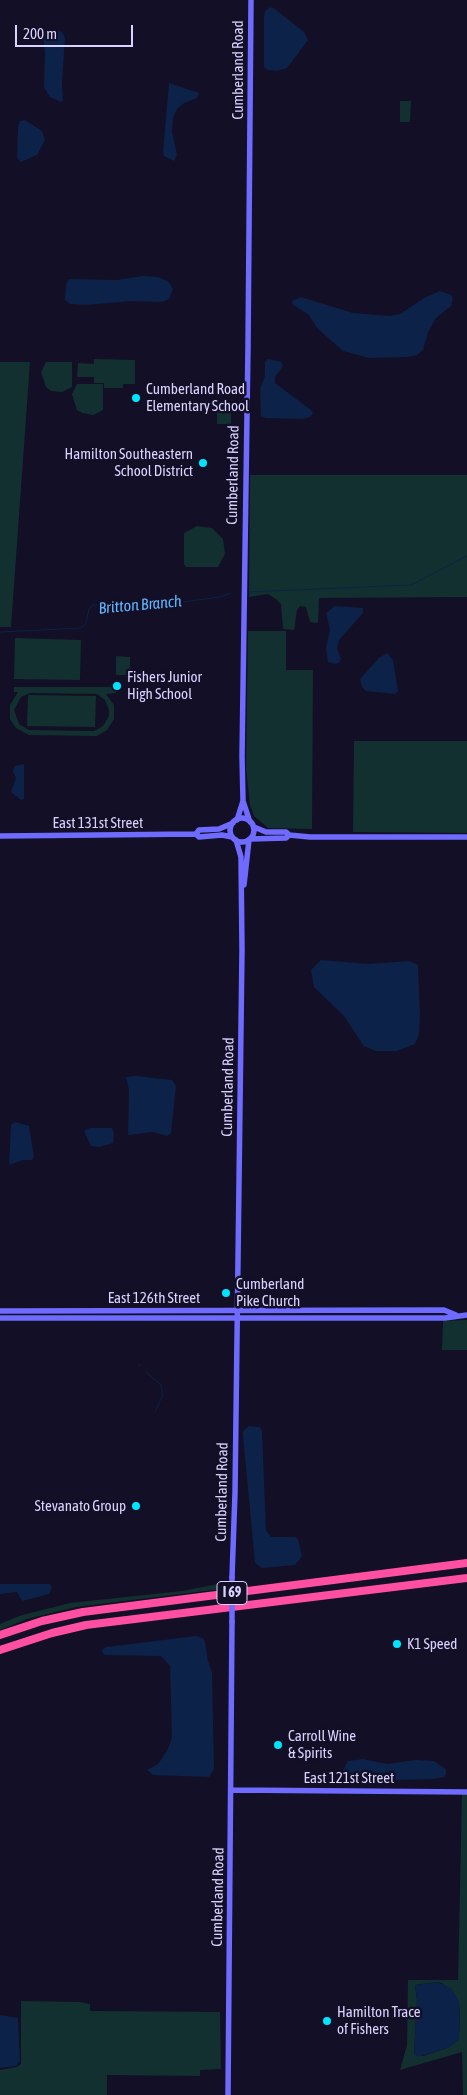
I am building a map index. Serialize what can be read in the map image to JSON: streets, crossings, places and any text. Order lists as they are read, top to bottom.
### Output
{
  "streets": {
    "highway": ["I 69"],
    "main road": [
      "Cumberland Road",
      "East 131st Street",
      "East 126th Street",
      "East 121st Street"
    ]
  },
  "crossings": [
    ["Cumberland Road", "East 131st Street"],
    ["Cumberland Road", "East 126th Street"],
    ["Cumberland Road", "East 121st Street"]
  ],
  "water": ["Britton Branch"],
  "places": [
    "Cumberland Road Elementary School",
    "Hamilton Southeastern School District",
    "Fishers Junior High School",
    "Cumberland Pike Church",
    "Stevanato Group",
    "K1 Speed",
    "Carroll Wine & Spirits",
    "Hamilton Trace of Fishers"
  ],
  "scale_bar": "200 m"
}
